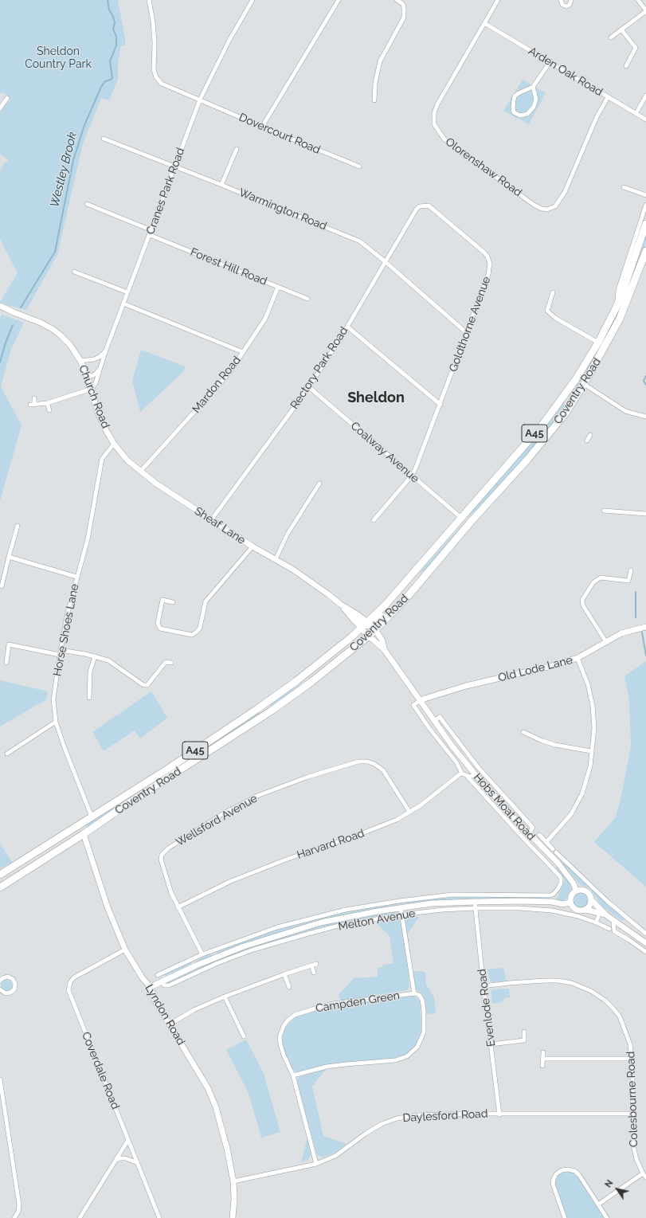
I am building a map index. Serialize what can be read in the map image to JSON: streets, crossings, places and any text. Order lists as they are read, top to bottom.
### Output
{
  "streets": {
    "highway": ["Coventry Road", "A45"],
    "street": [
      "Arden Oak Road",
      "Dovercourt Road",
      "Olorenshaw Road",
      "Cranes Park Road",
      "Warmington Road",
      "Forest Hill Road",
      "Goldthorne Avenue",
      "Rectory Park Road",
      "Mardon Road",
      "Church Road",
      "Coalway Avenue",
      "Sheaf Lane",
      "Horse Shoes Lane",
      "Old Lode Lane",
      "Hobs Moat Road",
      "Wellsford Avenue",
      "Harvard Road",
      "Melton Avenue",
      "Campden Green",
      "Evenlode Road",
      "Lyndon Road",
      "Coverdale Road",
      "Colesbourne Road",
      "Daylesford Road"
    ]
  },
  "crossings": [
    ["Arden Oak Road", "Olorenshaw Road"],
    ["Dovercourt Road", "Cranes Park Road"],
    ["Cranes Park Road", "Warmington Road"],
    ["Cranes Park Road", "Forest Hill Road"],
    ["Cranes Park Road", "Church Road"],
    ["Warmington Road", "Goldthorne Avenue"],
    ["Warmington Road", "Rectory Park Road"],
    ["Forest Hill Road", "Mardon Road"],
    ["Goldthorne Avenue", "Rectory Park Road"],
    ["Goldthorne Avenue", "Coalway Avenue"],
    ["Rectory Park Road", "Coalway Avenue"],
    ["Rectory Park Road", "Sheaf Lane"],
    ["Mardon Road", "Sheaf Lane"],
    ["Coventry Road", "Coalway Avenue"],
    ["Coventry Road", "Horse Shoes Lane"],
    ["Coventry Road", "Hobs Moat Road"],
    ["Coventry Road", "Lyndon Road"],
    ["Church Road", "Sheaf Lane"],
    ["Sheaf Lane", "Horse Shoes Lane"],
    ["Old Lode Lane", "Hobs Moat Road"],
    ["Hobs Moat Road", "Harvard Road"],
    ["Hobs Moat Road", "Melton Avenue"],
    ["Wellsford Avenue", "Harvard Road"],
    ["Wellsford Avenue", "Melton Avenue"],
    ["Melton Avenue", "Campden Green"],
    ["Melton Avenue", "Evenlode Road"],
    ["Melton Avenue", "Lyndon Road"],
    ["Campden Green", "Daylesford Road"],
    ["Evenlode Road", "Colesbourne Road"],
    ["Evenlode Road", "Daylesford Road"],
    ["Lyndon Road", "Coverdale Road"],
    ["Lyndon Road", "Daylesford Road"],
    ["Colesbourne Road", "Daylesford Road"]
  ],
  "districts": ["Sheldon"],
  "water": ["Westley Brook"],
  "parks": ["Sheldon Country Park"],
  "north": "top left"
}
